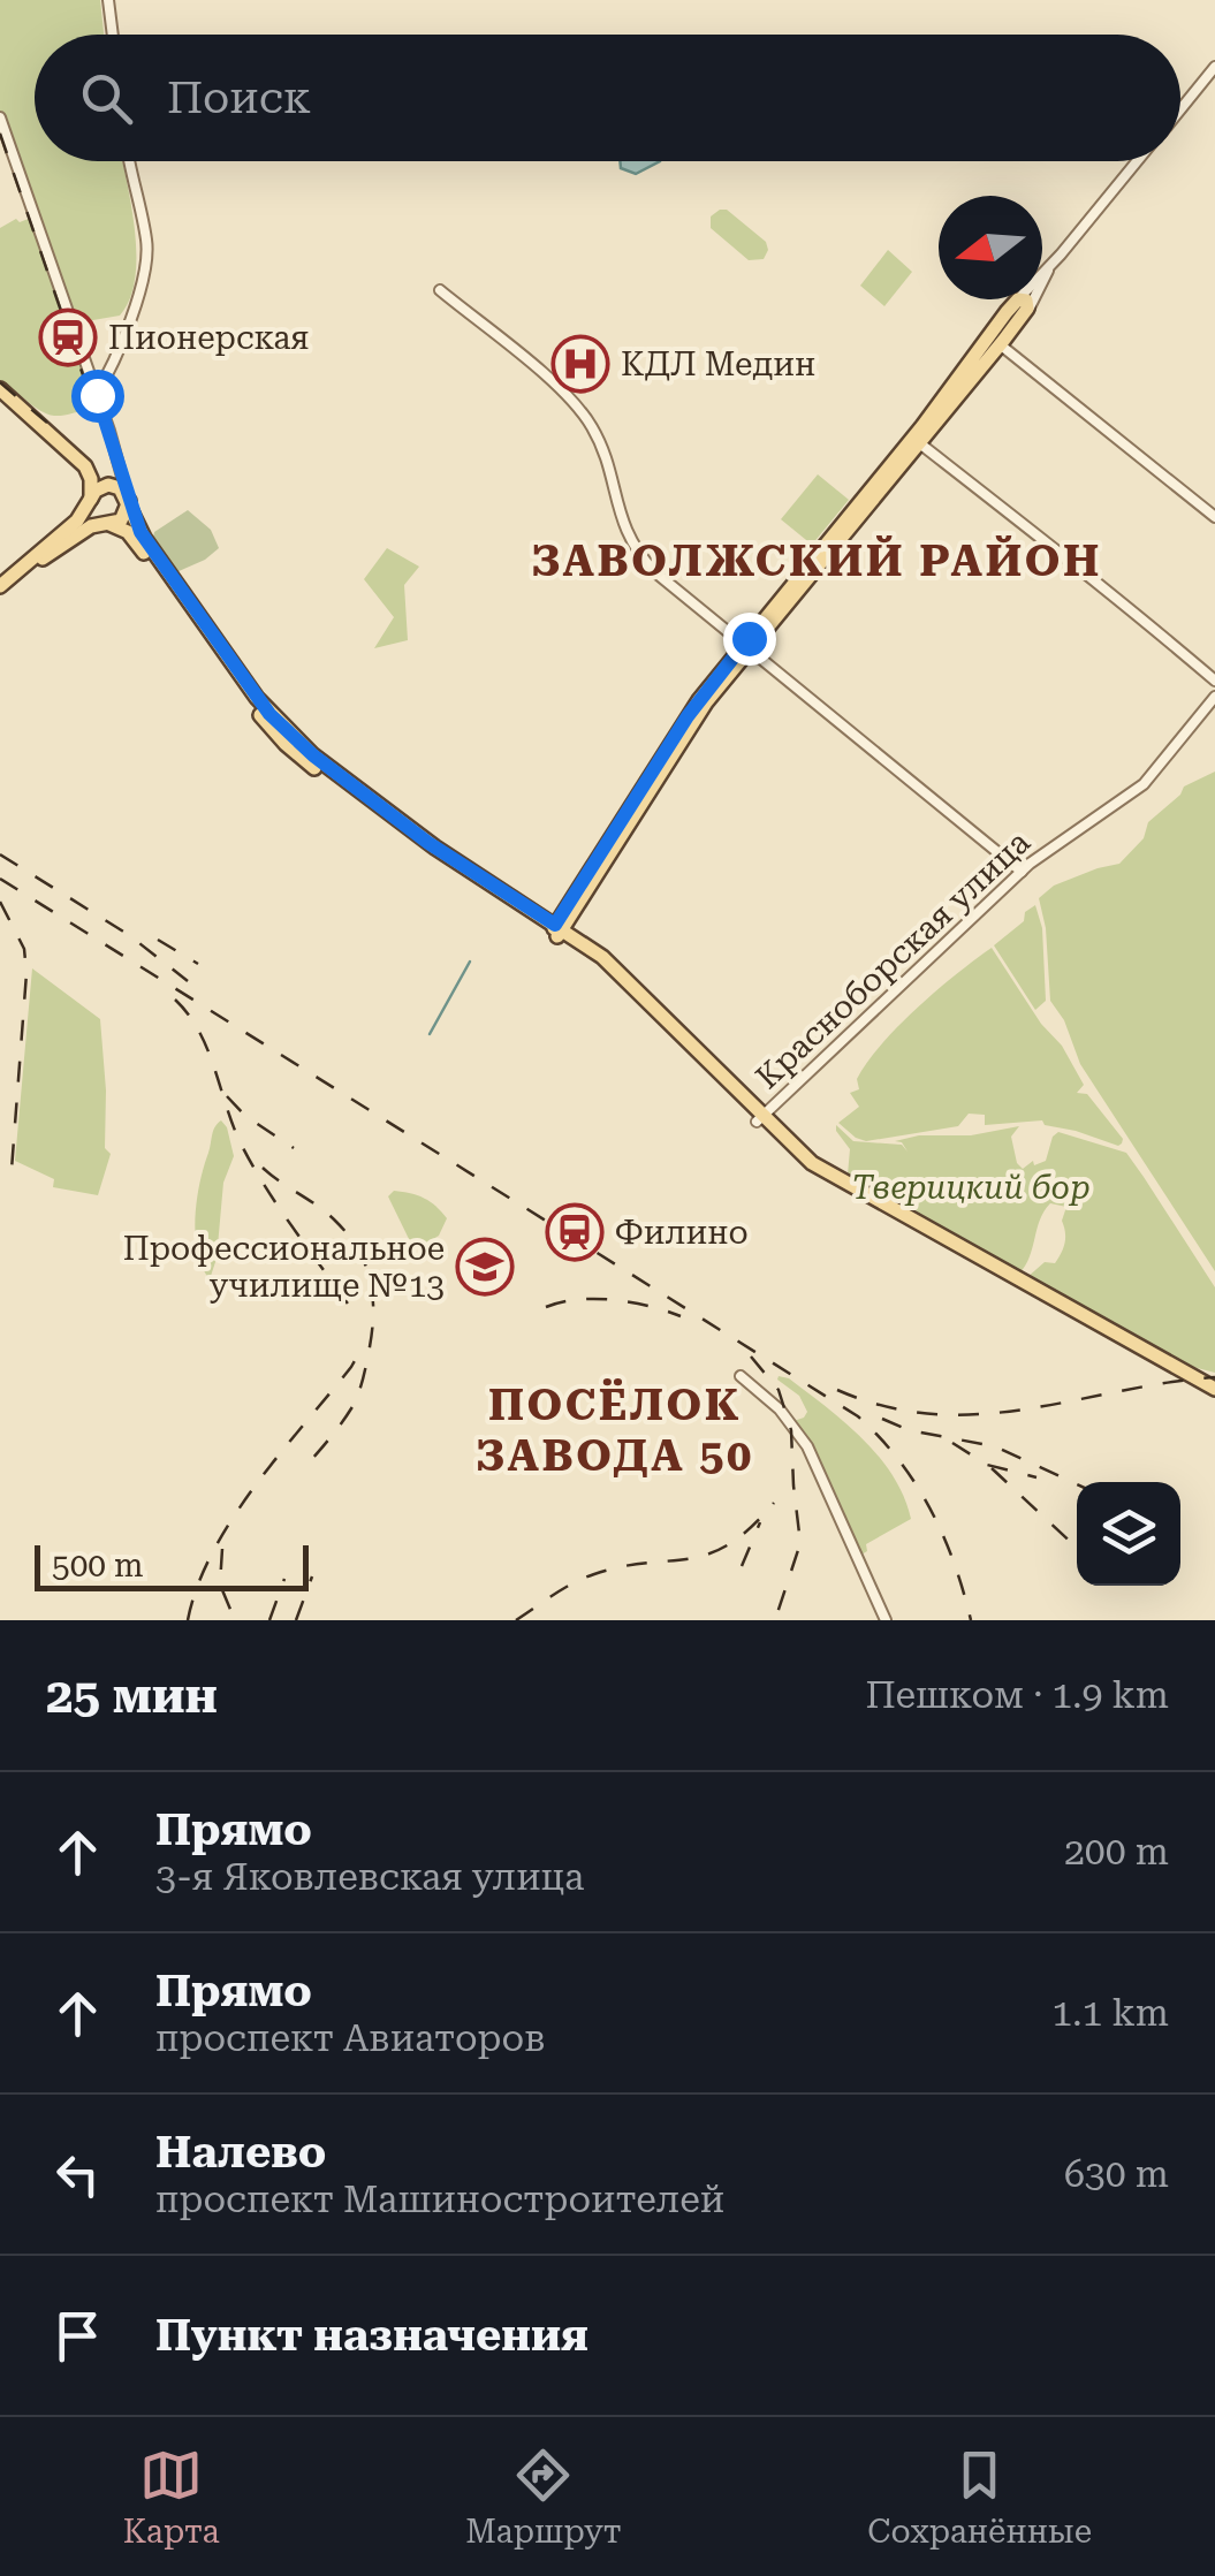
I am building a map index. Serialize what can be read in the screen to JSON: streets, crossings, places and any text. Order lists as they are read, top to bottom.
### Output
{
  "streets": {
    "street": ["Красноборская улица"]
  },
  "districts": ["ЗАВОЛЖСКИЙ РАЙОН", "ПОСЁЛОК ЗАВОДА 50"],
  "parks": ["Тверицкий бор"],
  "places": {
    "station": ["Пионерская", "Филино"],
    "hospital": ["КДЛ Медин"],
    "school or university": ["Профессиональное училище №13"]
  },
  "scale_bar": "500 m",
  "north": "left",
  "page": {
    "search": "Поиск",
    "scale": "500 m",
    "heading": ["25 мин", "Пешком · 1.9 km"],
    "list": [
      ["Прямо", "3-я Яковлевская улица", "200 m"],
      ["Прямо", "проспект Авиаторов", "1.1 km"],
      ["Налево", "проспект Машиностроителей", "630 m"],
      "Пункт назначения"
    ],
    "nav": ["Карта", "Маршрут", "Сохранённые"]
  }
}
